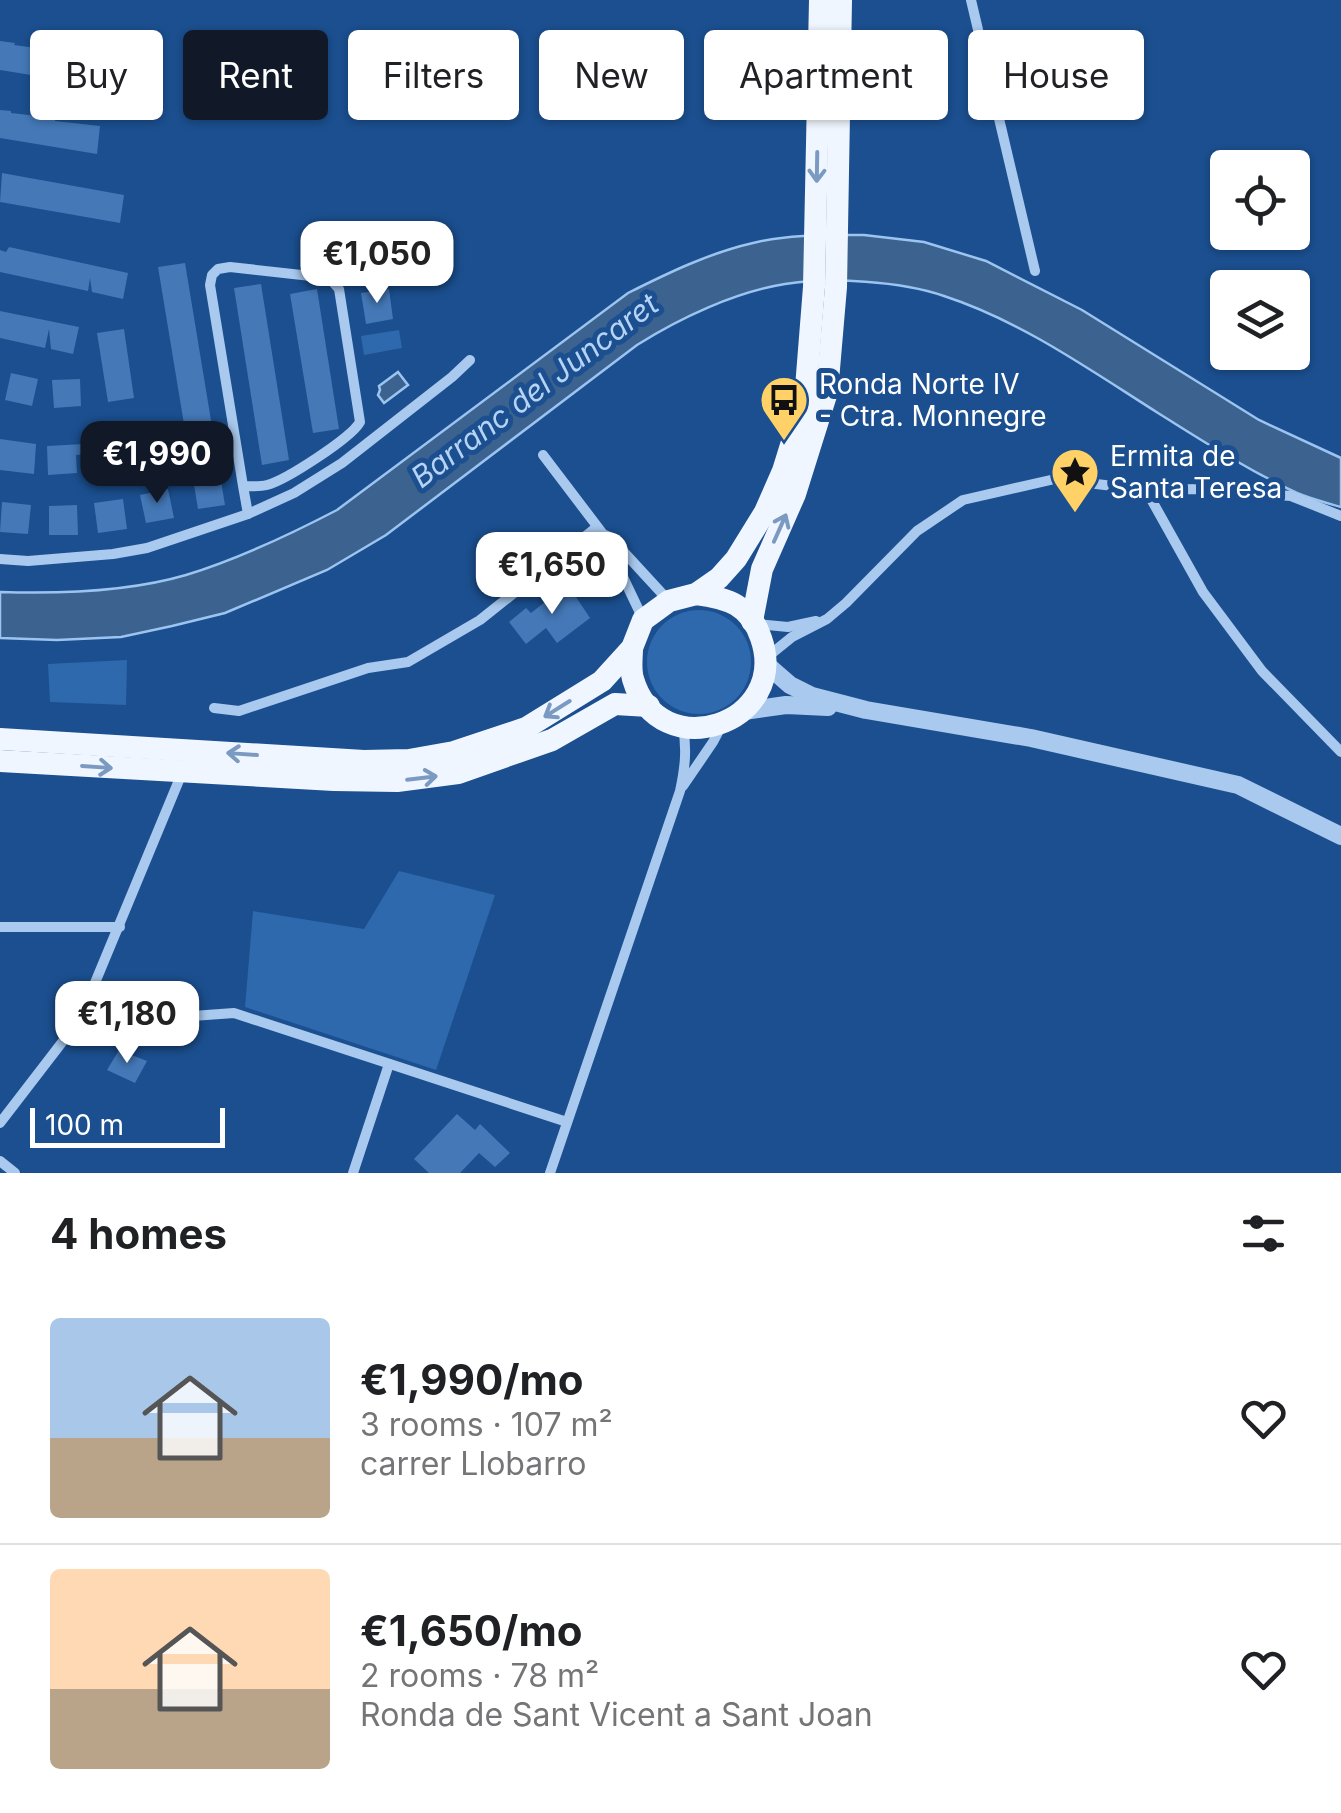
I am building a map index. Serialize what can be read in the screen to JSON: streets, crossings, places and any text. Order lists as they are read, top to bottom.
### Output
{
  "water": ["Barranc del Juncaret"],
  "places": {
    "bus stop": ["Ronda Norte IV - Ctra. Monnegre"],
    "place": ["Ermita de Santa Teresa"]
  },
  "scale_bar": "100 m",
  "page": {
    "chip": [
      "Buy",
      "Rent",
      "Filters",
      "New",
      "Apartment",
      "House"
    ],
    "price": [
      "€1,050",
      "€1,990",
      "€1,650",
      "€1,180"
    ],
    "scale": "100 m",
    "heading": "4 homes",
    "list": [
      {
        "name": "€1,990/mo",
        "note": "3 rooms · 107 m² · carrer Llobarro"
      },
      {
        "name": "€1,650/mo",
        "note": "2 rooms · 78 m² · Ronda de Sant Vicent a Sant Joan"
      }
    ]
  }
}
